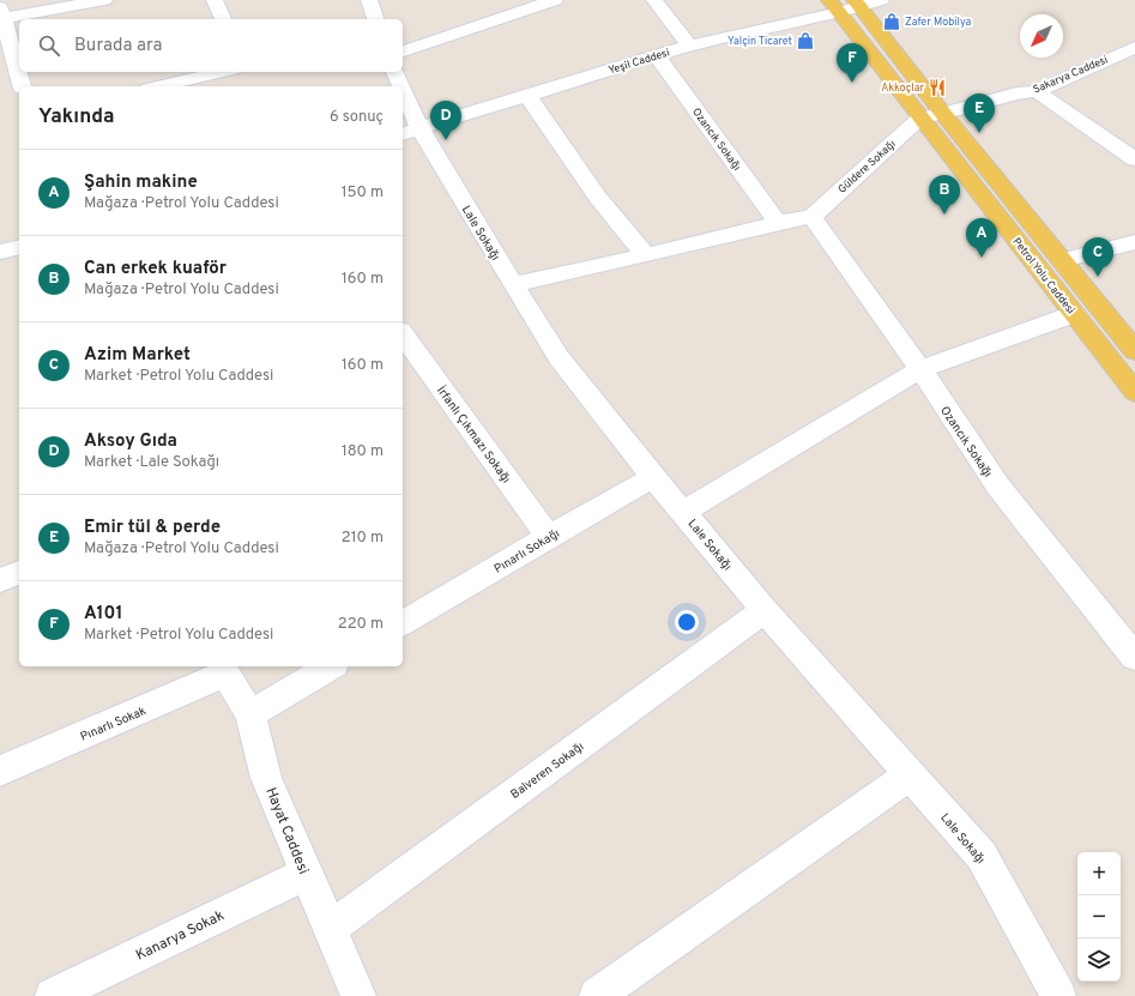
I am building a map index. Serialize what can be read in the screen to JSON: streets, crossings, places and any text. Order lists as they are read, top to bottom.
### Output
{
  "streets": {
    "main road": ["Petrol Yolu Caddesi"],
    "street": [
      "Yeşil Caddesi",
      "Sakarya Caddesi",
      "Ozancık Sokağı",
      "Güldere Sokağı",
      "Lale Sokağı",
      "İrfanlı Çıkmazı Sokağı",
      "Pınarlı Sokağı",
      "Pınarlı Sokak",
      "Balveren Sokağı",
      "Hayat Caddesi",
      "Kanarya Sokak"
    ]
  },
  "crossings": [
    ["Yeşil Caddesi", "Ozancık Sokağı"],
    ["Yeşil Caddesi", "Lale Sokağı"],
    ["Yeşil Caddesi", "Petrol Yolu Caddesi"],
    ["Sakarya Caddesi", "Güldere Sokağı"],
    ["Sakarya Caddesi", "Petrol Yolu Caddesi"],
    ["Ozancık Sokağı", "Güldere Sokağı"],
    ["Güldere Sokağı", "Petrol Yolu Caddesi"],
    ["Lale Sokağı", "Pınarlı Sokağı"],
    ["Lale Sokağı", "Balveren Sokağı"],
    ["İrfanlı Çıkmazı Sokağı", "Pınarlı Sokağı"],
    ["Pınarlı Sokak", "Hayat Caddesi"],
    ["Balveren Sokağı", "Hayat Caddesi"],
    ["Hayat Caddesi", "Kanarya Sokak"]
  ],
  "places": {
    "shop": ["Zafer Mobilya", "Yalçin Ticaret"],
    "restaurant": ["Akkoçlar"]
  },
  "north": "bottom left",
  "page": {
    "search": "Burada ara",
    "pins": [
      "F",
      "E",
      "D",
      "B",
      "A",
      "C"
    ],
    "heading": ["Yakında", "6 sonuç"],
    "list": [
      {
        "mark": "A",
        "name": "Şahin makine",
        "note": "Mağaza · Petrol Yolu Caddesi",
        "value": "150 m"
      },
      {
        "mark": "B",
        "name": "Can erkek kuaför",
        "note": "Mağaza · Petrol Yolu Caddesi",
        "value": "160 m"
      },
      {
        "mark": "C",
        "name": "Azim Market",
        "note": "Market · Petrol Yolu Caddesi",
        "value": "160 m"
      },
      {
        "mark": "D",
        "name": "Aksoy Gıda",
        "note": "Market · Lale Sokağı",
        "value": "180 m"
      },
      {
        "mark": "E",
        "name": "Emir tül & perde",
        "note": "Mağaza · Petrol Yolu Caddesi",
        "value": "210 m"
      },
      {
        "mark": "F",
        "name": "A101",
        "note": "Market · Petrol Yolu Caddesi",
        "value": "220 m"
      }
    ],
    "map_buttons": ["+", "−"]
  }
}
